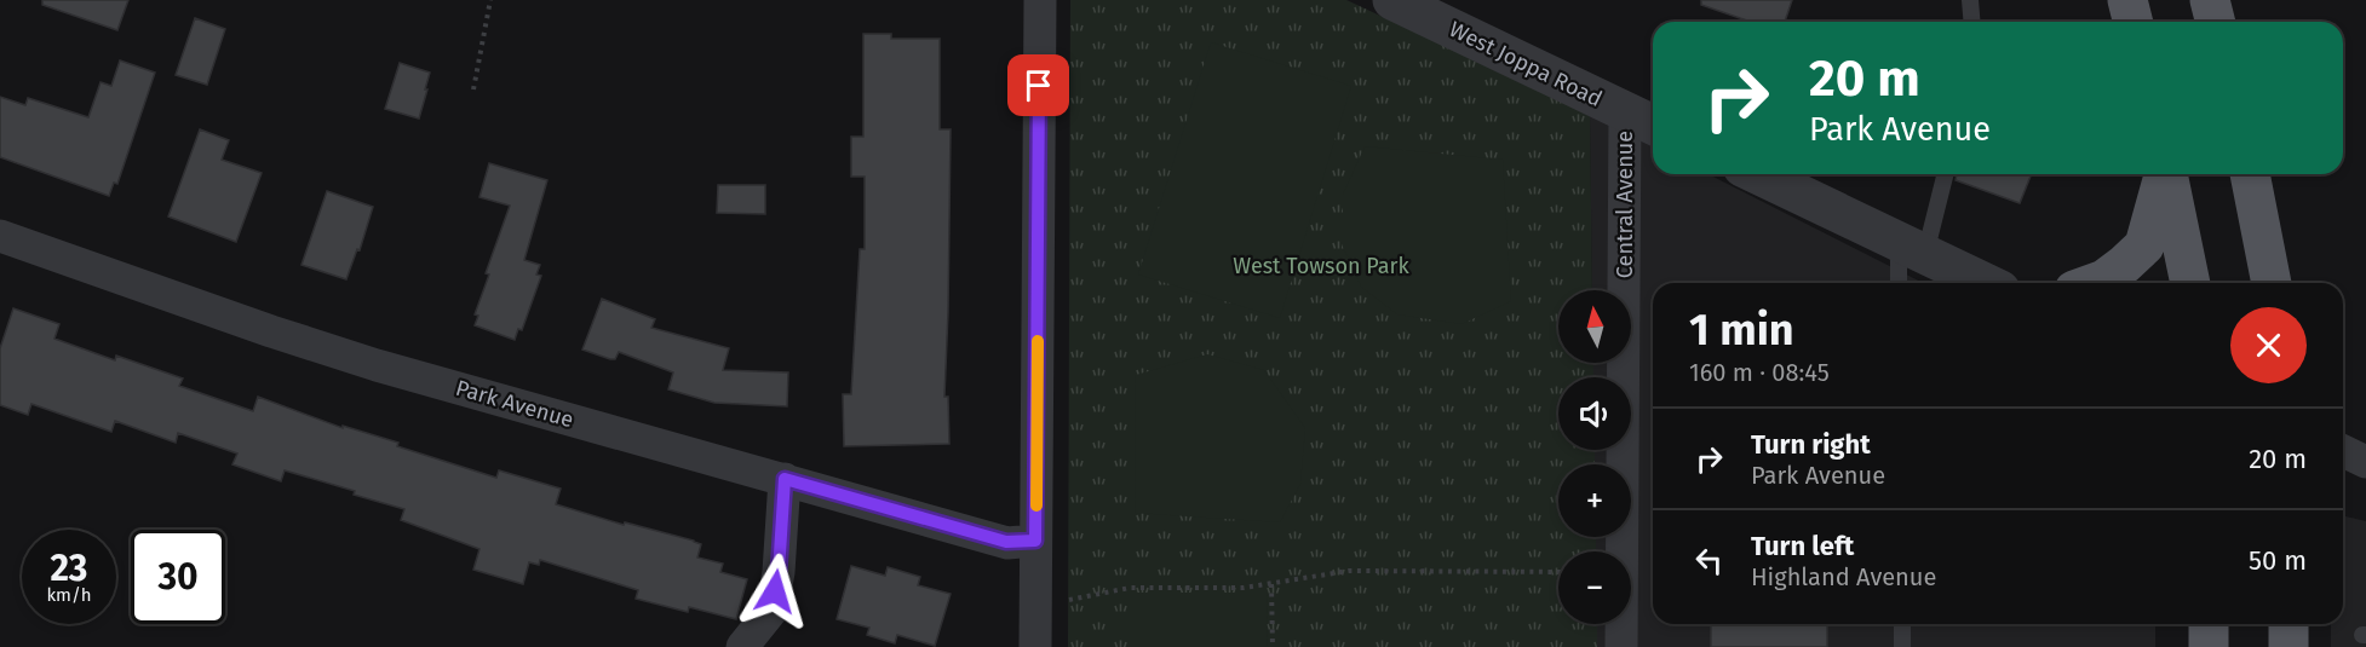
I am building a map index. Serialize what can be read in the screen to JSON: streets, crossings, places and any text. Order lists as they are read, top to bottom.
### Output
{
  "streets": {
    "street": ["West Joppa Road", "Central Avenue", "Park Avenue"]
  },
  "crossings": [
    ["West Joppa Road", "Central Avenue"]
  ],
  "parks": ["West Towson Park"],
  "north": "top",
  "page": {
    "turn": ["20 m", "Park Avenue"],
    "heading": ["1 min", "160 m · 08:45"],
    "map_buttons": ["+", "−"],
    "list": [
      {
        "name": "Turn right",
        "note": "Park Avenue",
        "value": "20 m"
      },
      {
        "name": "Turn left",
        "note": "Highland Avenue",
        "value": "50 m"
      }
    ],
    "speed": "23 km/h",
    "limit": "30"
  }
}
